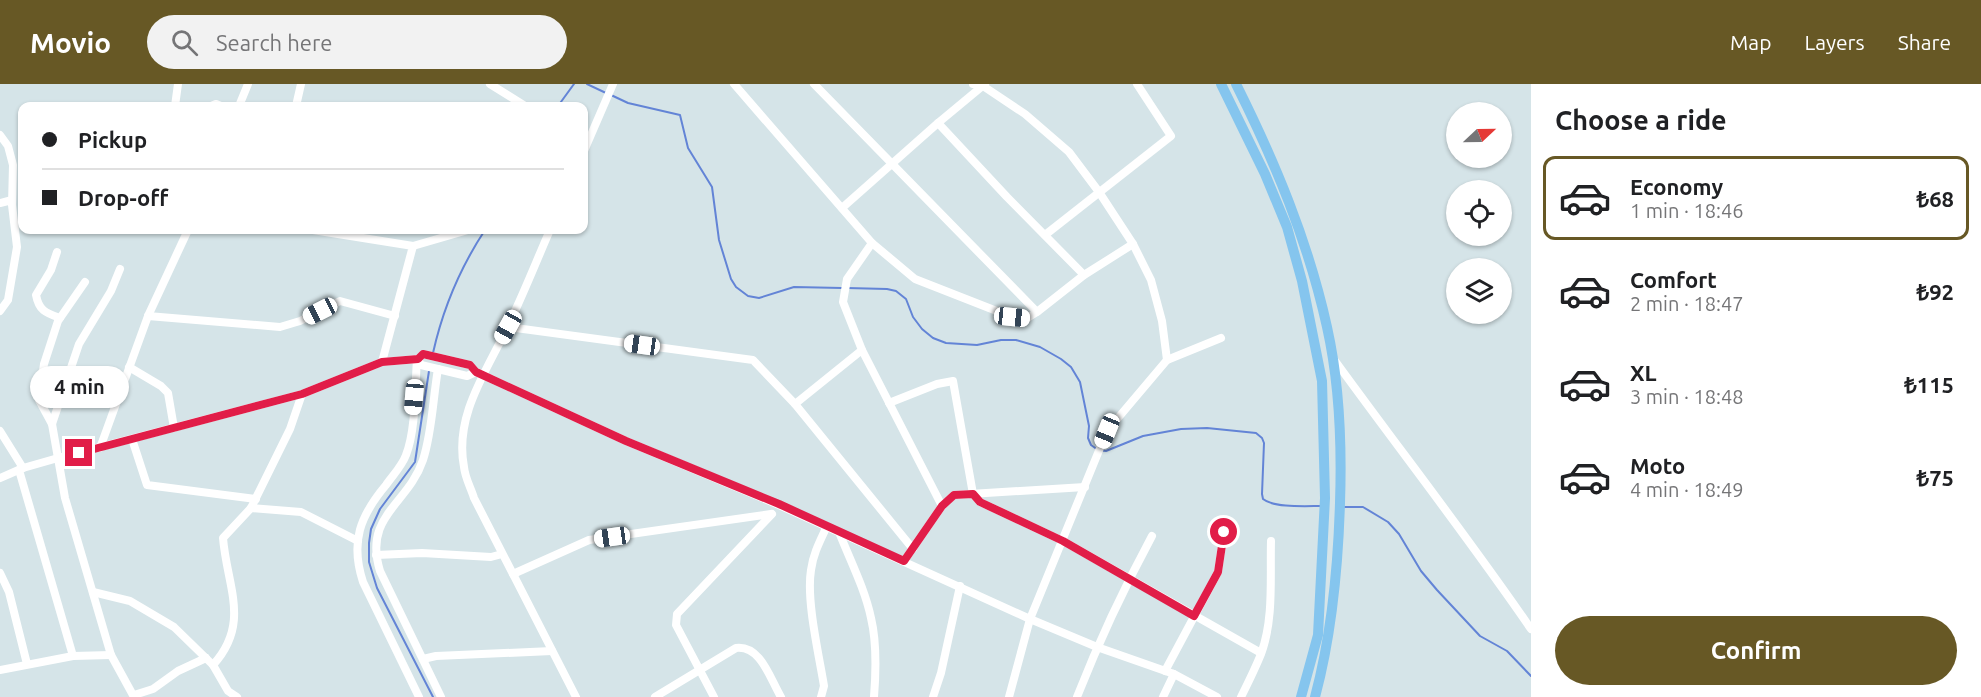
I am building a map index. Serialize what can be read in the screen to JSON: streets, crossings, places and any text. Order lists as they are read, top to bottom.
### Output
{
  "north": "right",
  "page": {
    "header": "Movio",
    "search": "Search here",
    "nav": ["Map", "Layers", "Share"],
    "heading": "Choose a ride",
    "banner": ["Pickup", "Drop-off"],
    "list": [
      {
        "name": "Economy",
        "note": "1 min · 18:46",
        "value": "₺68"
      },
      {
        "name": "Comfort",
        "note": "2 min · 18:47",
        "value": "₺92"
      },
      {
        "name": "XL",
        "note": "3 min · 18:48",
        "value": "₺115"
      },
      {
        "name": "Moto",
        "note": "4 min · 18:49",
        "value": "₺75"
      }
    ],
    "bubble": "4 min",
    "buttons": "Confirm"
  }
}
